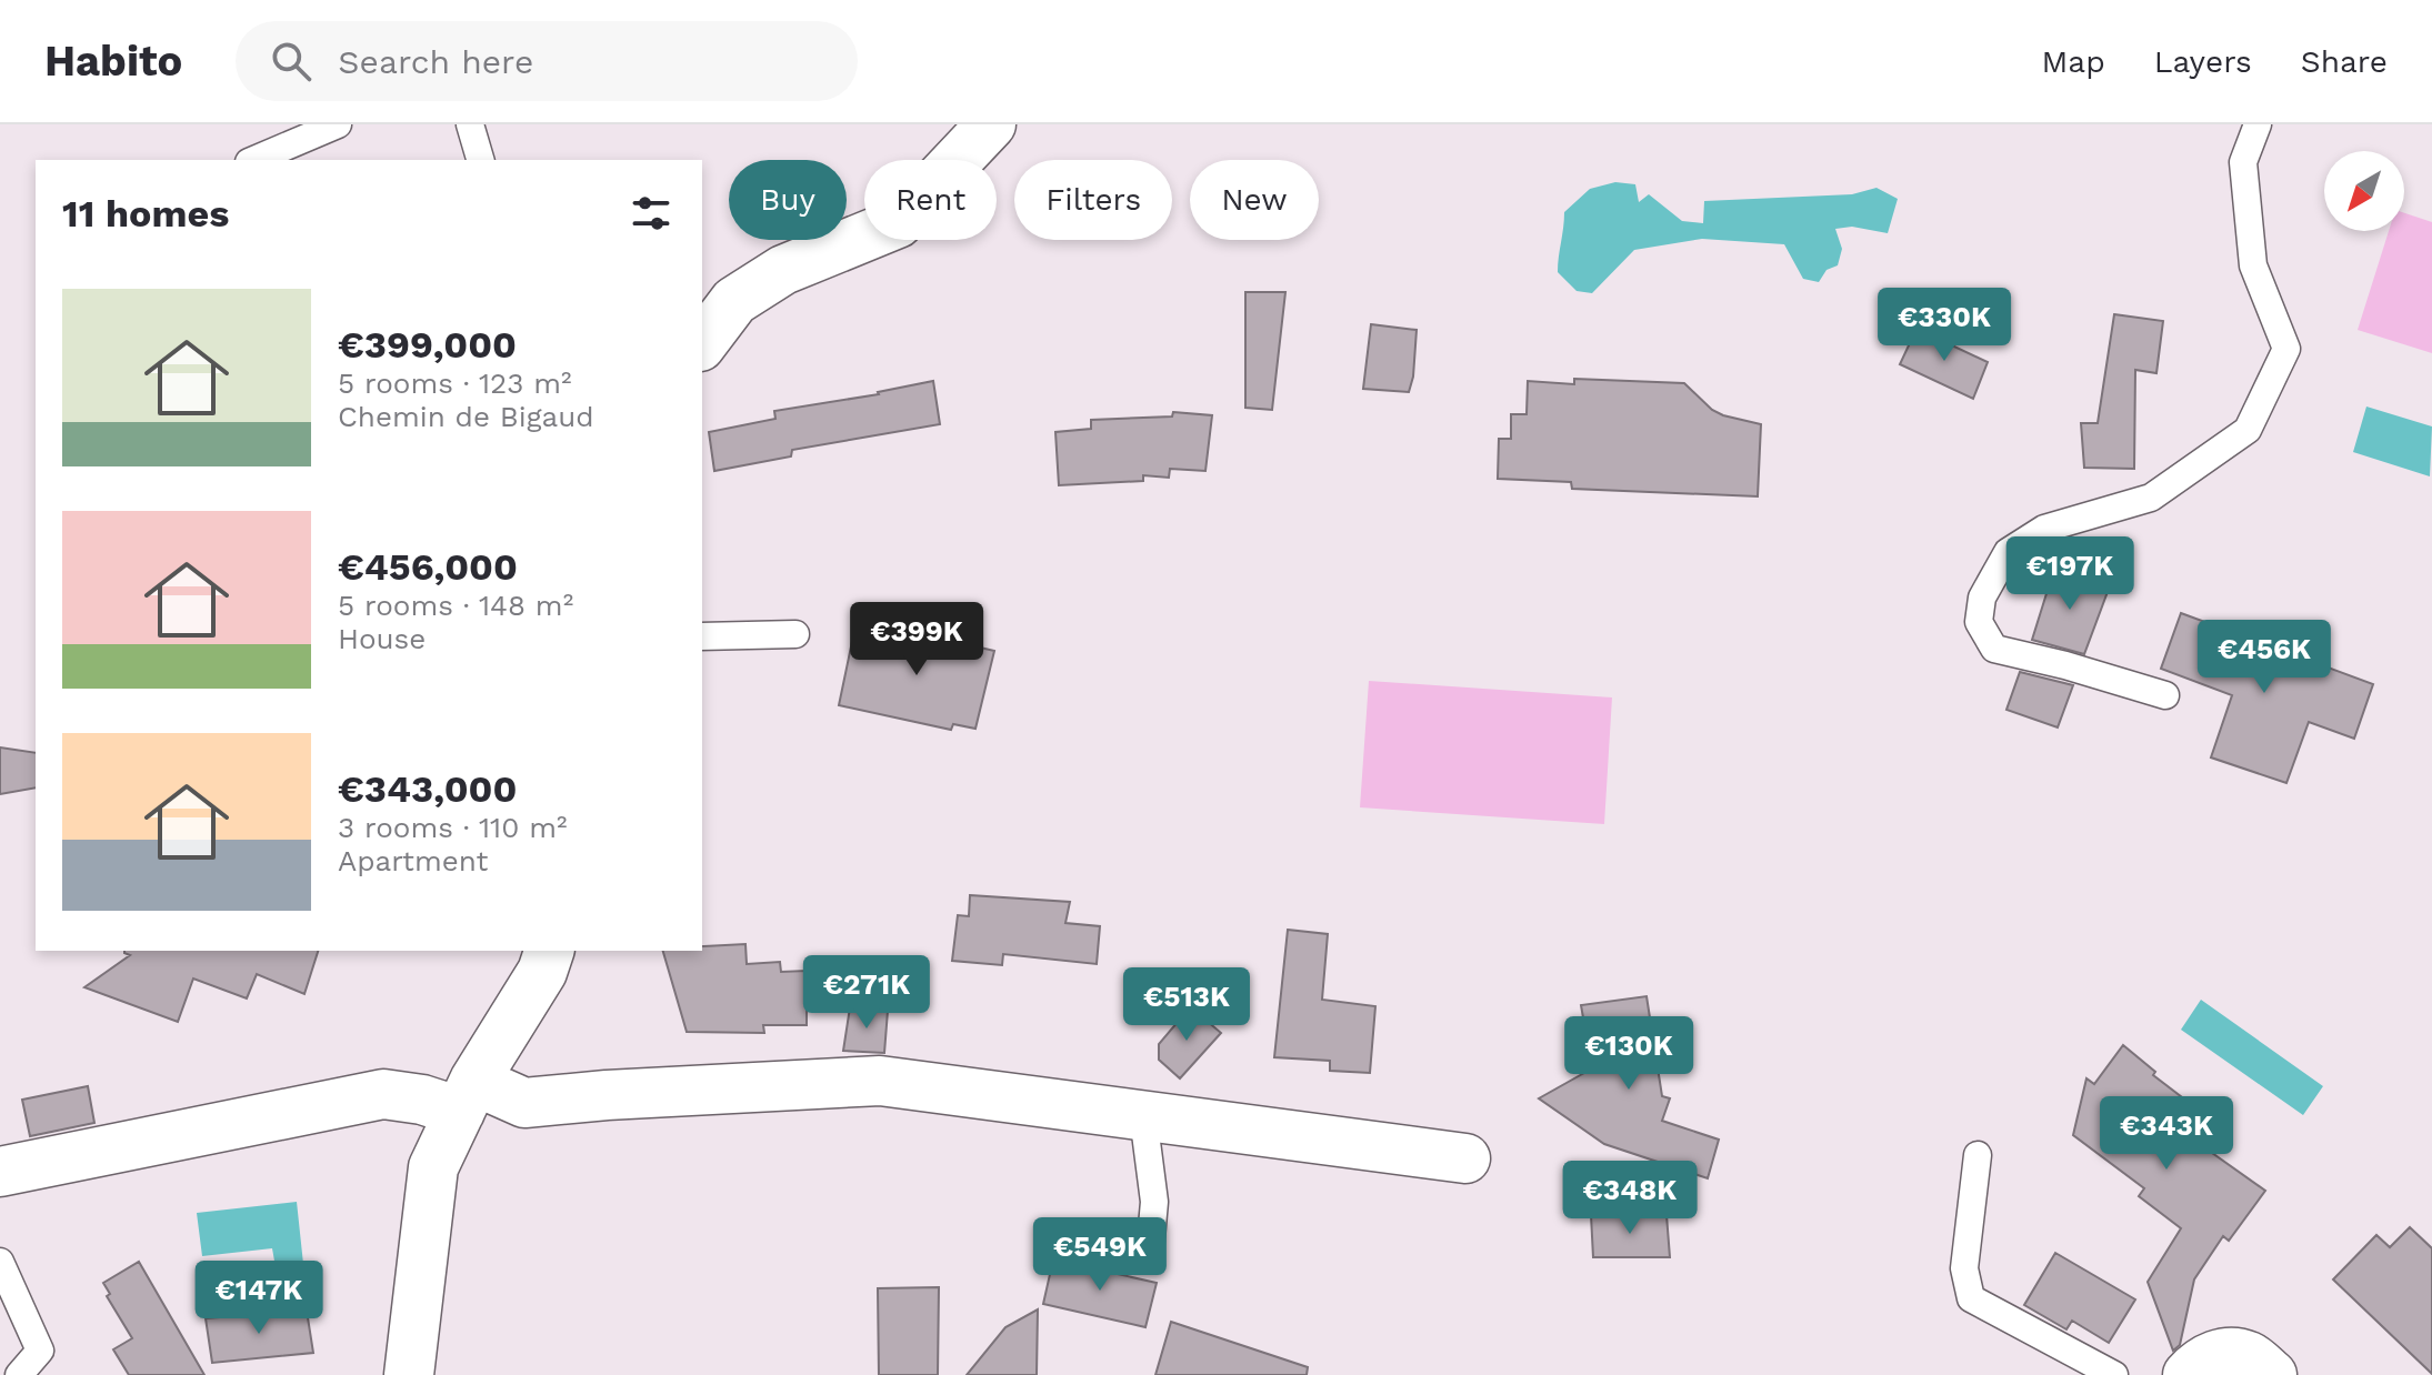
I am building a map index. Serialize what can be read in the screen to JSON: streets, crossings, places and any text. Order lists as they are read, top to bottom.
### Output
{
  "north": "bottom left",
  "page": {
    "header": "Habito",
    "search": "Search here",
    "nav": ["Map", "Layers", "Share"],
    "chip": [
      "Buy",
      "Rent",
      "Filters",
      "New"
    ],
    "heading": "11 homes",
    "list": [
      {
        "name": "€399,000",
        "note": "5 rooms · 123 m² · Chemin de Bigaud"
      },
      {
        "name": "€456,000",
        "note": "5 rooms · 148 m² · House"
      },
      {
        "name": "€343,000",
        "note": "3 rooms · 110 m² · Apartment"
      }
    ],
    "price": [
      "€330K",
      "€197K",
      "€399K",
      "€456K",
      "€271K",
      "€513K",
      "€130K",
      "€343K",
      "€348K",
      "€549K",
      "€147K"
    ]
  }
}
